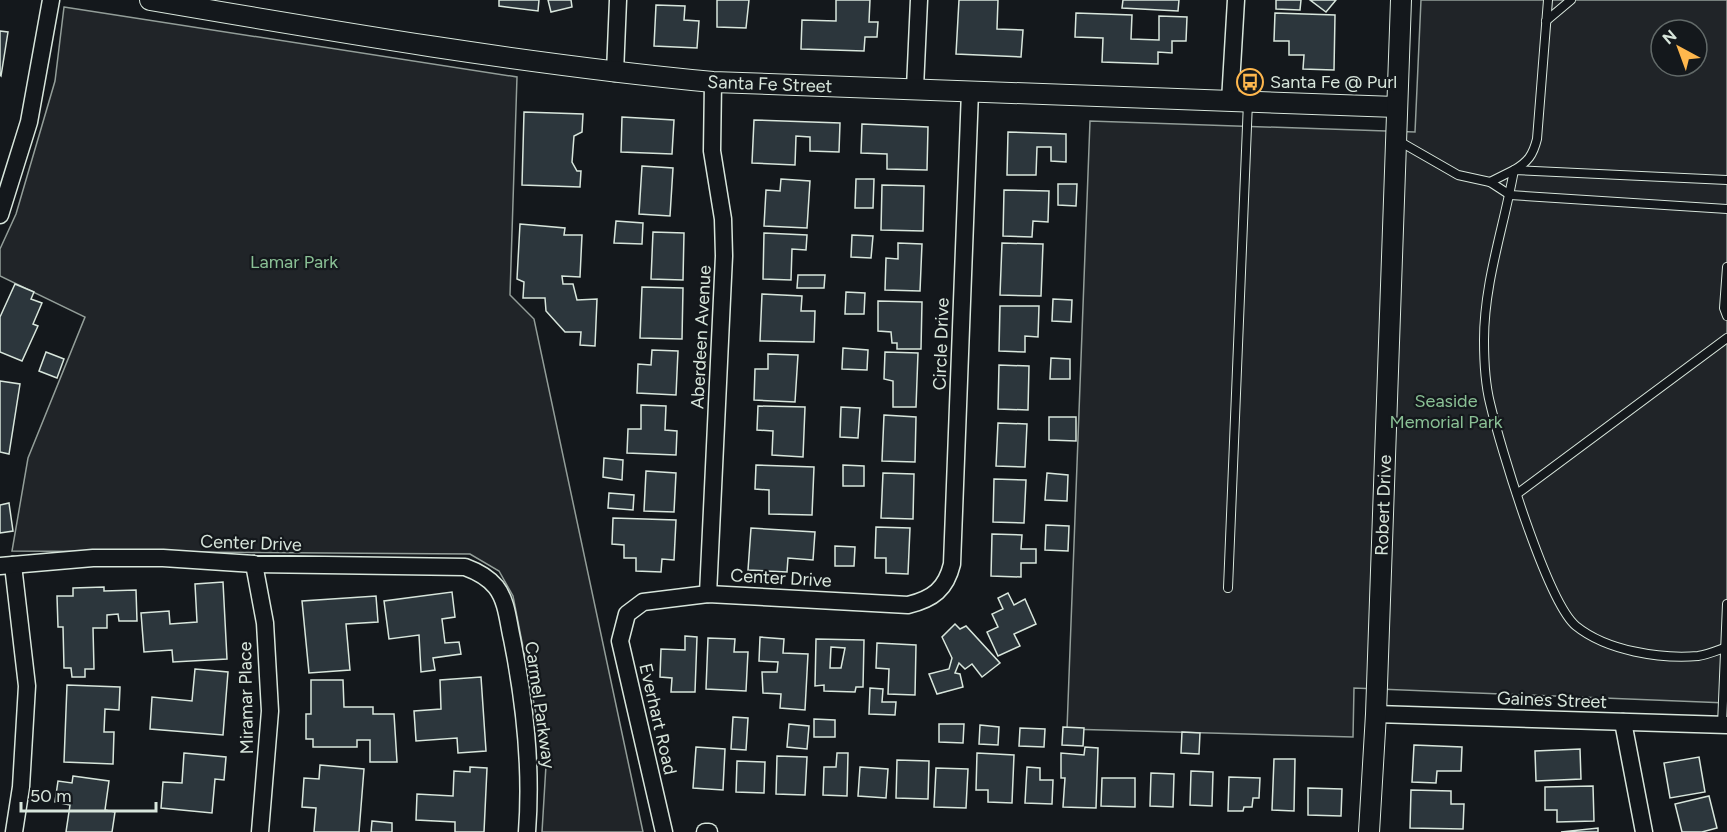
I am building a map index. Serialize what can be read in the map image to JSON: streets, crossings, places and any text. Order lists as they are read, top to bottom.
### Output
{
  "streets": {
    "street": [
      "Santa Fe Street",
      "Aberdeen Avenue",
      "Circle Drive",
      "Robert Drive",
      "Center Drive",
      "Miramar Place",
      "Gaines Street",
      "Carmel Parkway",
      "Everhart Road"
    ]
  },
  "crossings": [
    ["Santa Fe Street", "Aberdeen Avenue"],
    ["Santa Fe Street", "Circle Drive"],
    ["Santa Fe Street", "Robert Drive"],
    ["Aberdeen Avenue", "Center Drive"],
    ["Circle Drive", "Center Drive"],
    ["Robert Drive", "Gaines Street"],
    ["Center Drive", "Miramar Place"],
    ["Center Drive", "Carmel Parkway"],
    ["Center Drive", "Everhart Road"]
  ],
  "parks": ["Lamar Park", "Seaside Memorial Park"],
  "places": {
    "bus stop": ["Santa Fe @ Purl"]
  },
  "scale_bar": "50 m",
  "north": "top left"
}
